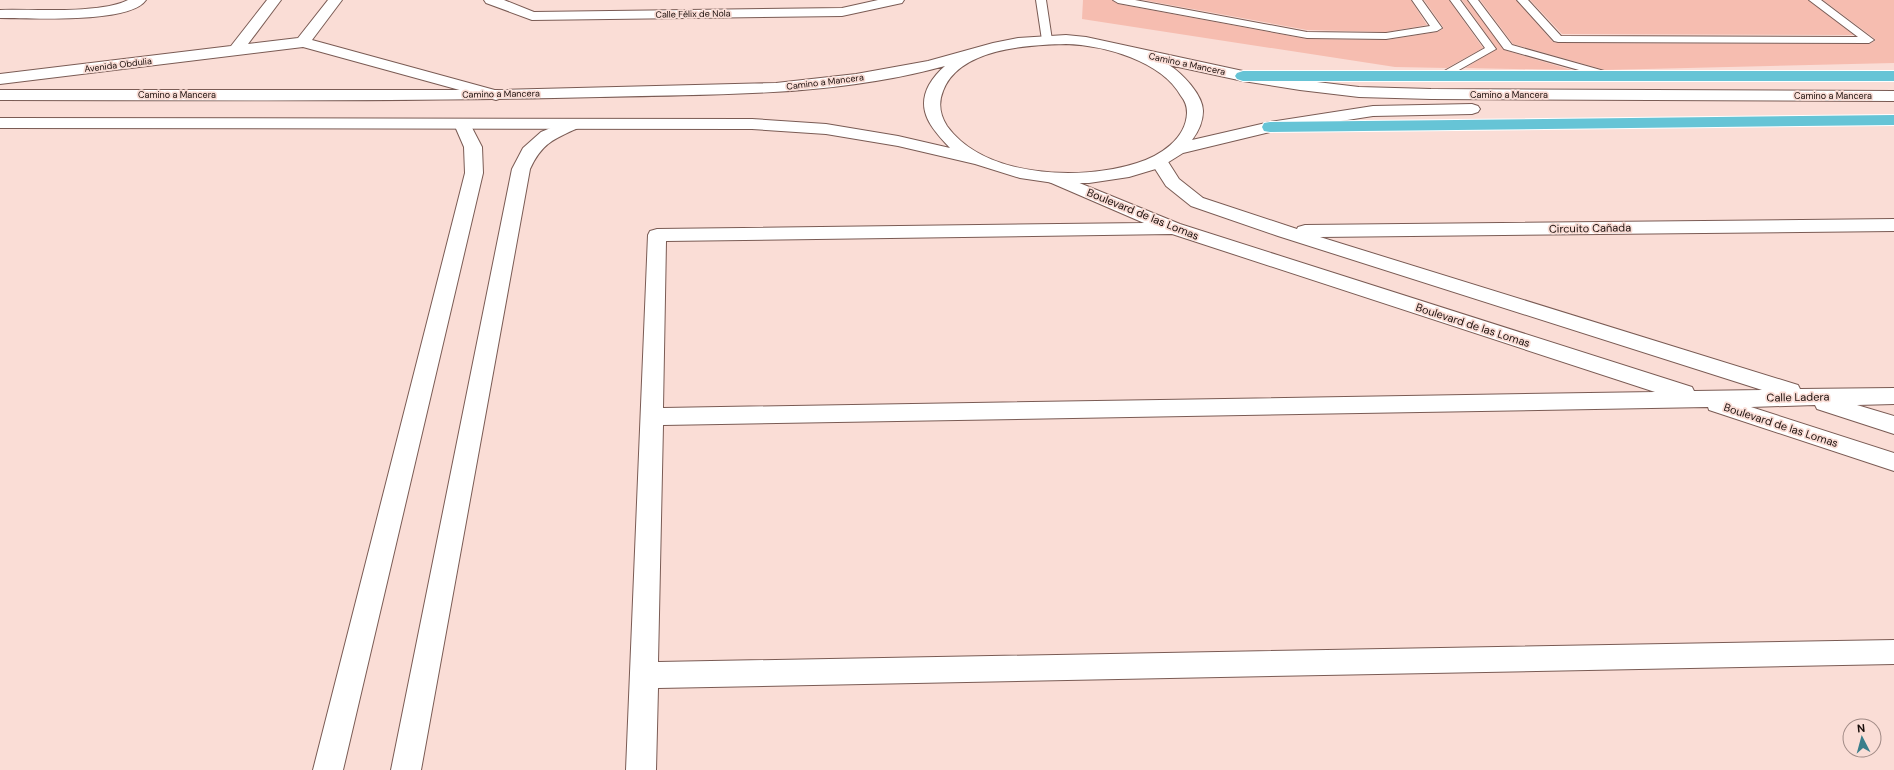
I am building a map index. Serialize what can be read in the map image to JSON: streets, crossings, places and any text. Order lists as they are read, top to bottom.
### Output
{
  "streets": {
    "street": [
      "Calle Félix de Nola",
      "Camino a Mancera",
      "Avenida Obdulia",
      "Boulevard de las Lomas",
      "Circuito Cañada",
      "Calle Ladera"
    ]
  },
  "crossings": [
    ["Camino a Mancera", "Avenida Obdulia"],
    ["Boulevard de las Lomas", "Calle Ladera"]
  ],
  "north": "top"
}
